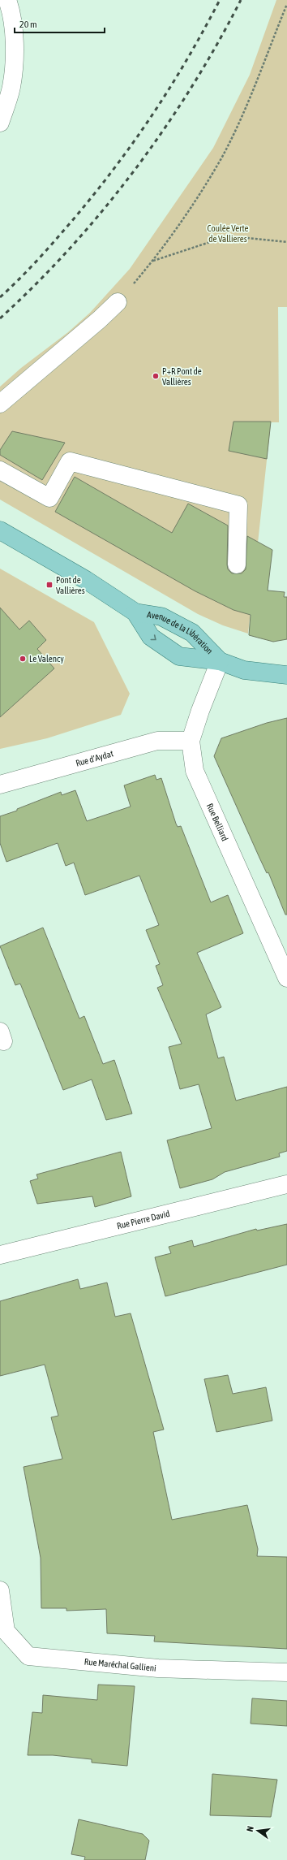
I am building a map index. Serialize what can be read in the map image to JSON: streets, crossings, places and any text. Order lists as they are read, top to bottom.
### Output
{
  "streets": {
    "main road": ["Avenue de la Libération"],
    "street": [
      "Rue d'Aydat",
      "Rue Belliard",
      "Rue Pierre David",
      "Rue Maréchal Gallieni"
    ]
  },
  "crossings": [
    ["Avenue de la Libération", "Rue Belliard"],
    ["Rue d'Aydat", "Rue Belliard"]
  ],
  "parks": ["Coulée Verte de Vallieres"],
  "places": {
    "other": ["P+R Pont de Vallières", "Le Valency"],
    "transit": ["Pont de Vallières"]
  },
  "scale_bar": "20 m",
  "north": "left"
}
